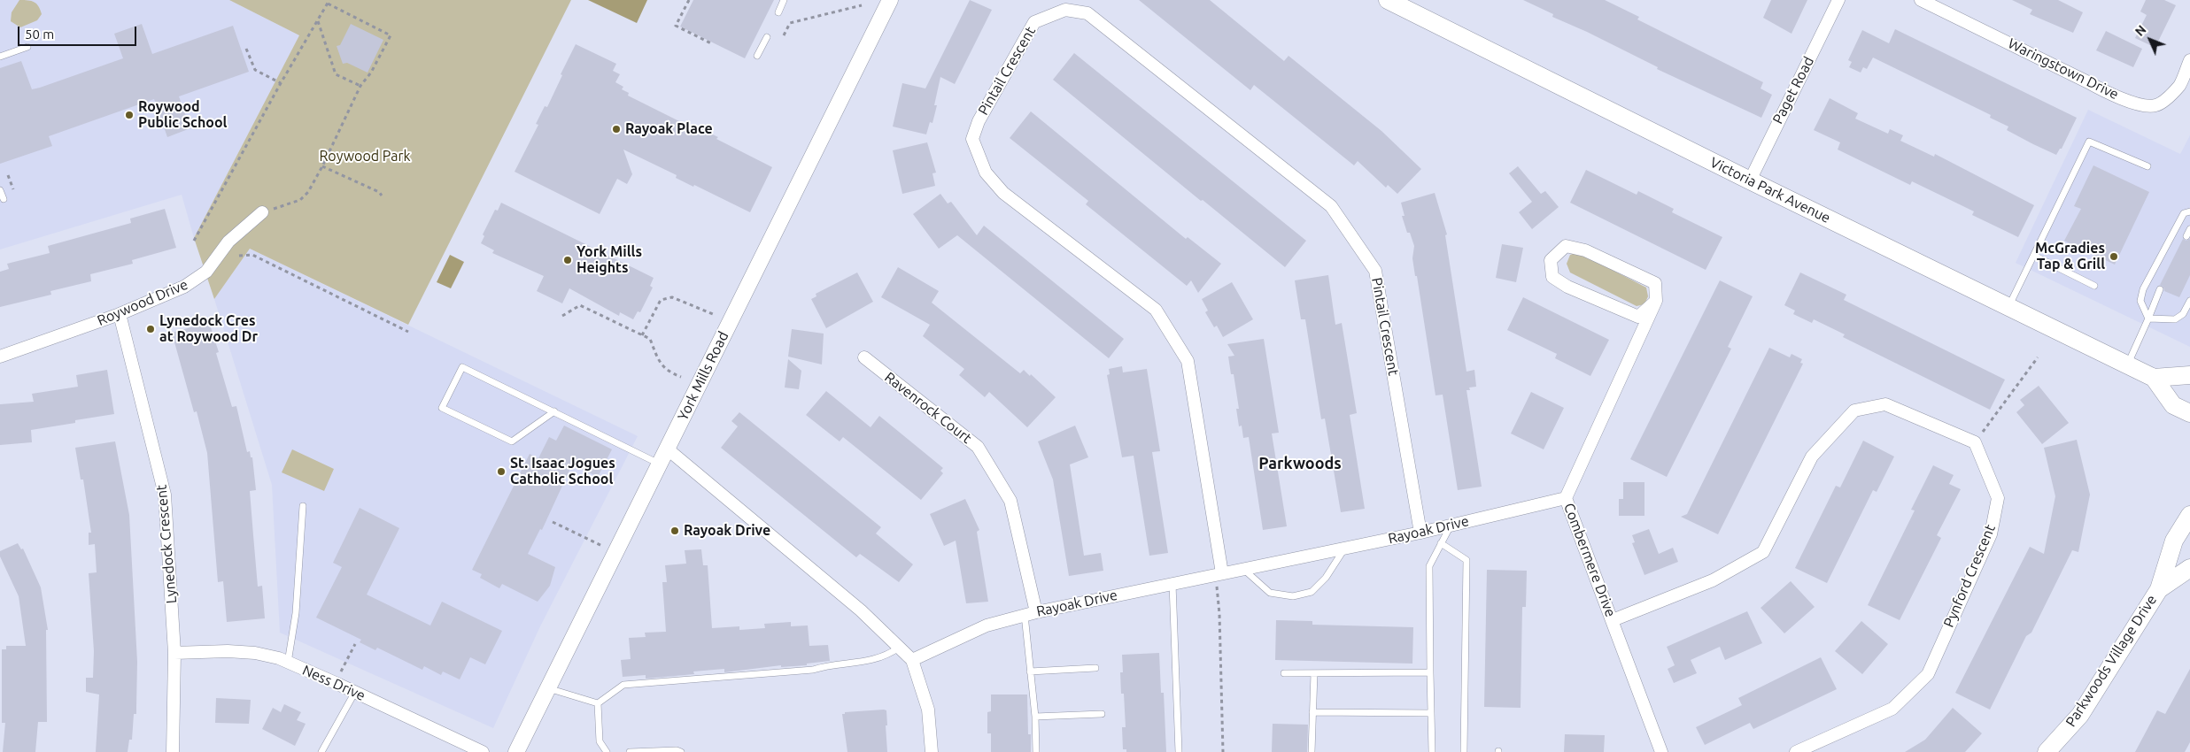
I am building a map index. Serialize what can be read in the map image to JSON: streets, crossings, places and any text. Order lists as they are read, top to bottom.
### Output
{
  "streets": {
    "main road": ["Victoria Park Avenue", "Parkwoods Village Drive"],
    "street": [
      "Waringstown Drive",
      "Pintail Crescent",
      "Paget Road",
      "Roywood Drive",
      "York Mills Road",
      "Ravenrock Court",
      "Rayoak Drive",
      "Lynedock Crescent",
      "Combermere Drive",
      "Pynford Crescent",
      "Ness Drive"
    ]
  },
  "crossings": [
    ["Pintail Crescent", "Rayoak Drive"],
    ["Paget Road", "Victoria Park Avenue"],
    ["Roywood Drive", "Lynedock Crescent"],
    ["Ravenrock Court", "Rayoak Drive"],
    ["Rayoak Drive", "Combermere Drive"],
    ["Lynedock Crescent", "Ness Drive"]
  ],
  "districts": ["Parkwoods"],
  "parks": ["Roywood Park"],
  "places": [
    "Roywood Public School",
    "Rayoak Place",
    "McGradies Tap & Grill",
    "York Mills Heights",
    "Lynedock Cres at Roywood Dr",
    "St. Isaac Jogues Catholic School",
    "Rayoak Drive"
  ],
  "scale_bar": "50 m",
  "north": "top left"
}
